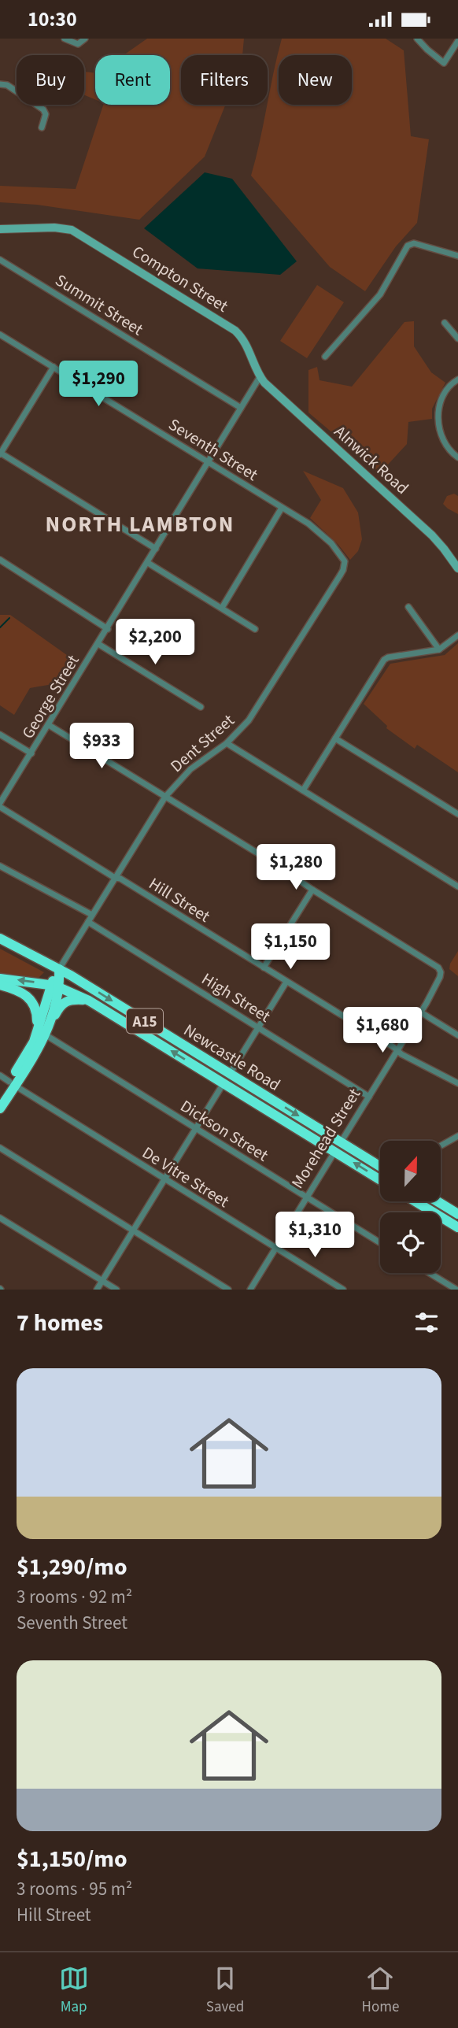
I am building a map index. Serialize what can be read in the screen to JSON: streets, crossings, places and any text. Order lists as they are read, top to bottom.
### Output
{
  "streets": {
    "highway": ["A15", "Newcastle Road", "Morehead Street"],
    "street": [
      "Compton Street",
      "Summit Street",
      "Seventh Street",
      "Alnwick Road",
      "George Street",
      "Dent Street",
      "Hill Street",
      "High Street",
      "Dickson Street",
      "De Vitre Street"
    ]
  },
  "crossings": [
    ["Compton Street", "Alnwick Road"],
    ["Compton Street", "George Street"],
    ["Summit Street", "George Street"],
    ["Seventh Street", "George Street"],
    ["Seventh Street", "Dent Street"],
    ["Alnwick Road", "George Street"],
    ["George Street", "Hill Street"],
    ["Dent Street", "Hill Street"],
    ["Dent Street", "High Street"],
    ["Dent Street", "Newcastle Road"],
    ["Hill Street", "Morehead Street"],
    ["High Street", "Morehead Street"],
    ["Newcastle Road", "Morehead Street"],
    ["Dickson Street", "Morehead Street"],
    ["Morehead Street", "De Vitre Street"]
  ],
  "districts": ["NORTH LAMBTON"],
  "north": "top",
  "page": {
    "status": "10:30",
    "chip": [
      "Buy",
      "Rent",
      "Filters",
      "New"
    ],
    "price": [
      "$1,290",
      "$2,200",
      "$933",
      "$1,280",
      "$1,150",
      "$1,680",
      "$1,310"
    ],
    "heading": "7 homes",
    "list": [
      {
        "name": "$1,290/mo",
        "note": "3 rooms · 92 m² · Seventh Street"
      },
      {
        "name": "$1,150/mo",
        "note": "3 rooms · 95 m² · Hill Street"
      }
    ],
    "tabs": ["Map", "Saved", "Home"]
  }
}
